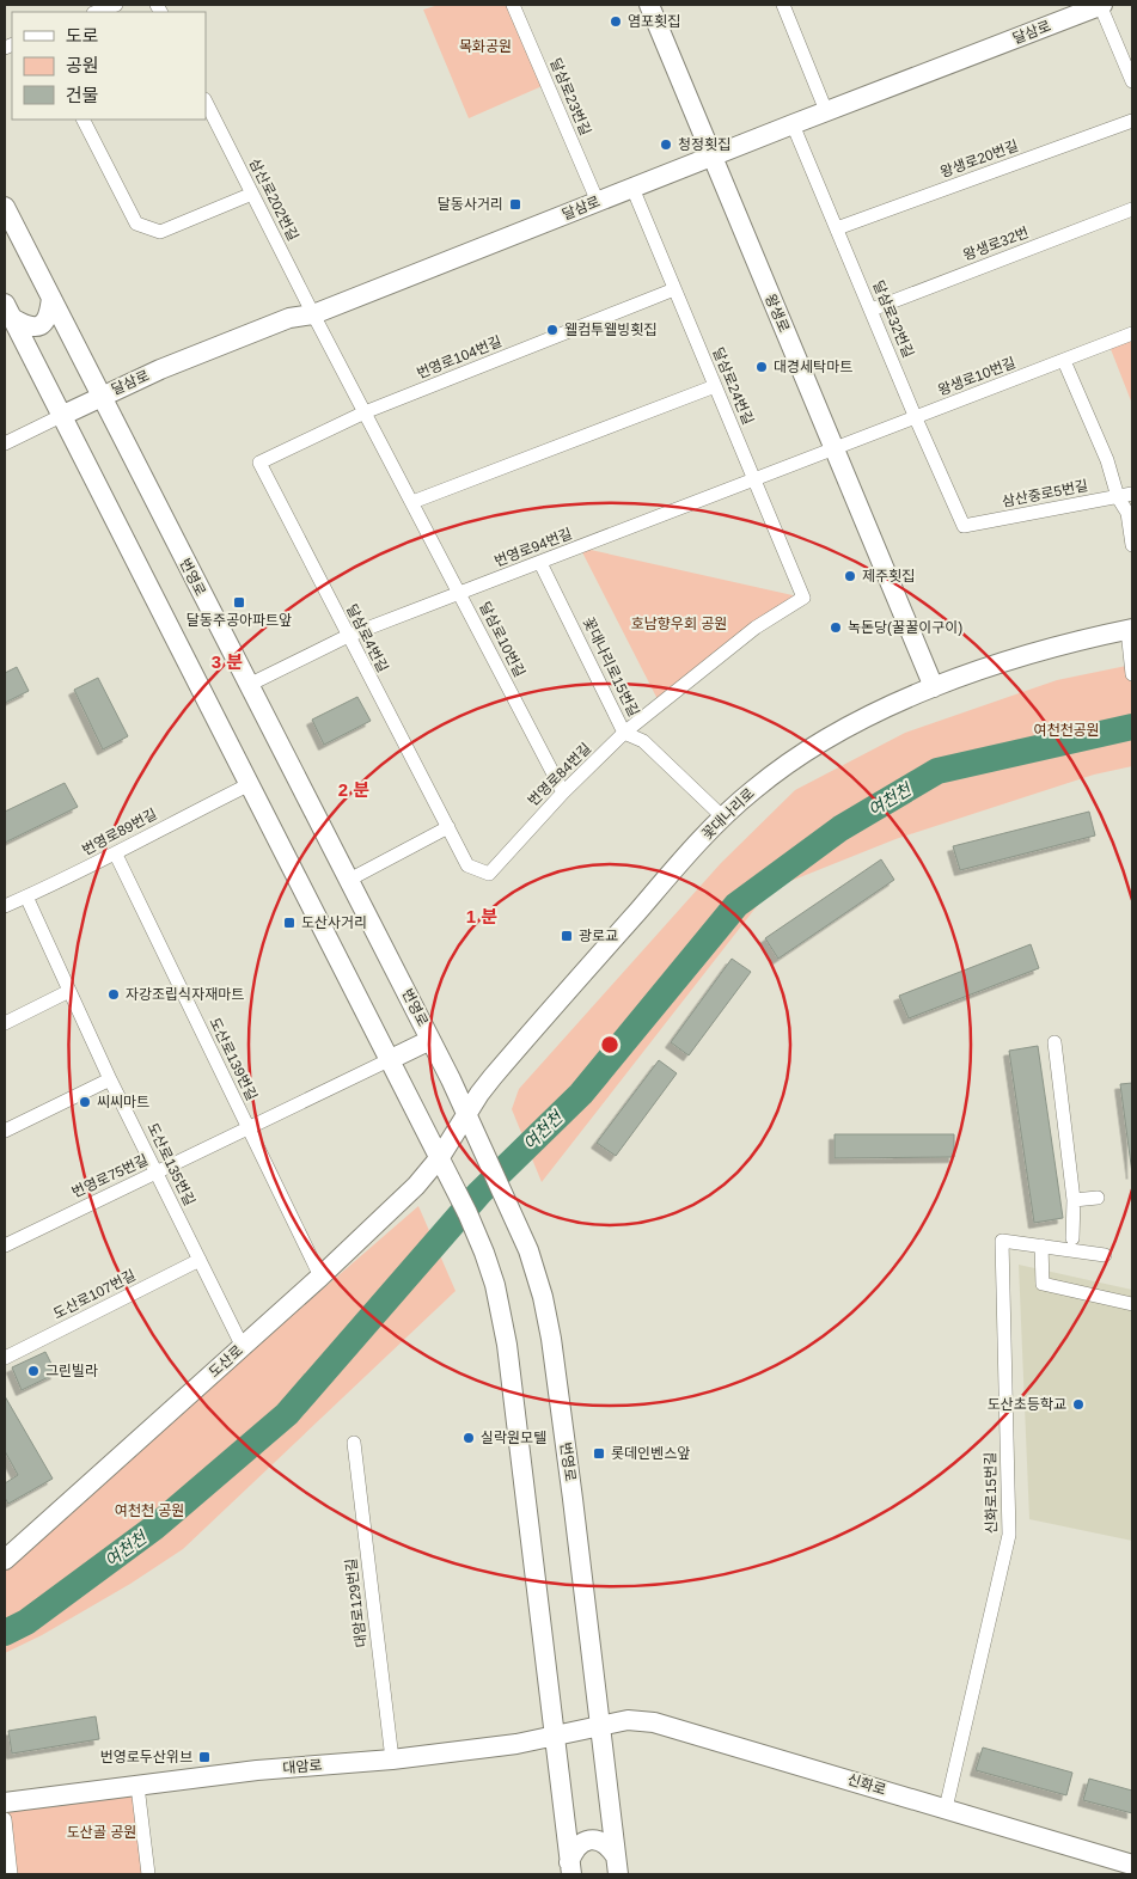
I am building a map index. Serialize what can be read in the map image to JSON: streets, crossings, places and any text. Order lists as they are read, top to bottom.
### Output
{
  "streets": {
    "main road": [
      "달삼로",
      "왕생로",
      "번영로",
      "꽃대나리로",
      "도산로",
      "대암로",
      "신화로"
    ],
    "street": [
      "달삼로23번길",
      "왕생로20번길",
      "삼산로202번길",
      "왕생로32번",
      "달삼로32번길",
      "번영로104번길",
      "왕생로10번길",
      "달삼로24번길",
      "삼산중로5번길",
      "번영로94번길",
      "달삼로4번길",
      "달삼로10번길",
      "꽃대나리로15번길",
      "번영로84번길",
      "번영로89번길",
      "도산로139번길",
      "도산로135번길",
      "번영로75번길",
      "도산로107번길",
      "신화로15번길",
      "대암로129번길"
    ]
  },
  "crossings": [
    ["달삼로", "달삼로23번길"],
    ["달삼로", "삼산로202번길"],
    ["달삼로", "왕생로"],
    ["달삼로", "달삼로32번길"],
    ["달삼로", "달삼로24번길"],
    ["달삼로", "번영로"],
    ["달삼로", "달삼로10번길"],
    ["왕생로20번길", "달삼로32번길"],
    ["삼산로202번길", "달삼로10번길"],
    ["왕생로32번", "달삼로32번길"],
    ["왕생로", "왕생로10번길"],
    ["왕생로", "번영로94번길"],
    ["왕생로", "꽃대나리로"],
    ["달삼로32번길", "왕생로10번길"],
    ["달삼로32번길", "삼산중로5번길"],
    ["번영로104번길", "달삼로24번길"],
    ["번영로104번길", "달삼로4번길"],
    ["번영로104번길", "달삼로10번길"],
    ["왕생로10번길", "번영로94번길"],
    ["달삼로24번길", "번영로94번길"],
    ["달삼로24번길", "번영로84번길"],
    ["번영로94번길", "번영로"],
    ["번영로94번길", "달삼로4번길"],
    ["번영로94번길", "달삼로10번길"],
    ["번영로94번길", "꽃대나리로15번길"],
    ["번영로", "꽃대나리로"],
    ["번영로", "대암로"],
    ["번영로", "신화로"],
    ["달삼로4번길", "번영로84번길"],
    ["달삼로10번길", "번영로84번길"],
    ["꽃대나리로15번길", "번영로84번길"],
    ["꽃대나리로15번길", "꽃대나리로"],
    ["꽃대나리로", "도산로"],
    ["번영로89번길", "도산로139번길"],
    ["번영로89번길", "도산로135번길"],
    ["도산로139번길", "번영로75번길"],
    ["도산로139번길", "도산로"],
    ["도산로135번길", "번영로75번길"],
    ["도산로135번길", "도산로107번길"],
    ["도산로135번길", "도산로"],
    ["신화로15번길", "신화로"],
    ["대암로129번길", "대암로"],
    ["대암로", "신화로"]
  ],
  "water": ["여천천"],
  "parks": [
    "목화공원",
    "호남향우회 공원",
    "여천천공원",
    "여천천 공원",
    "도산골 공원"
  ],
  "places": {
    "other": [
      "염포횟집",
      "청정횟집",
      "웰컴투웰빙횟집",
      "대경세탁마트",
      "제주횟집",
      "녹돈당(꿀꿀이구이)",
      "자강조립식자재마트",
      "씨씨마트",
      "그린빌라",
      "도산초등학교",
      "실락원모텔"
    ],
    "transit": [
      "달동사거리",
      "달동주공아파트앞",
      "도산사거리",
      "광로교",
      "롯데인벤스앞",
      "번영로두산위브"
    ]
  },
  "legend": ["도로", "공원", "건물"],
  "rings": ["3 분", "2 분", "1 분"]
}
